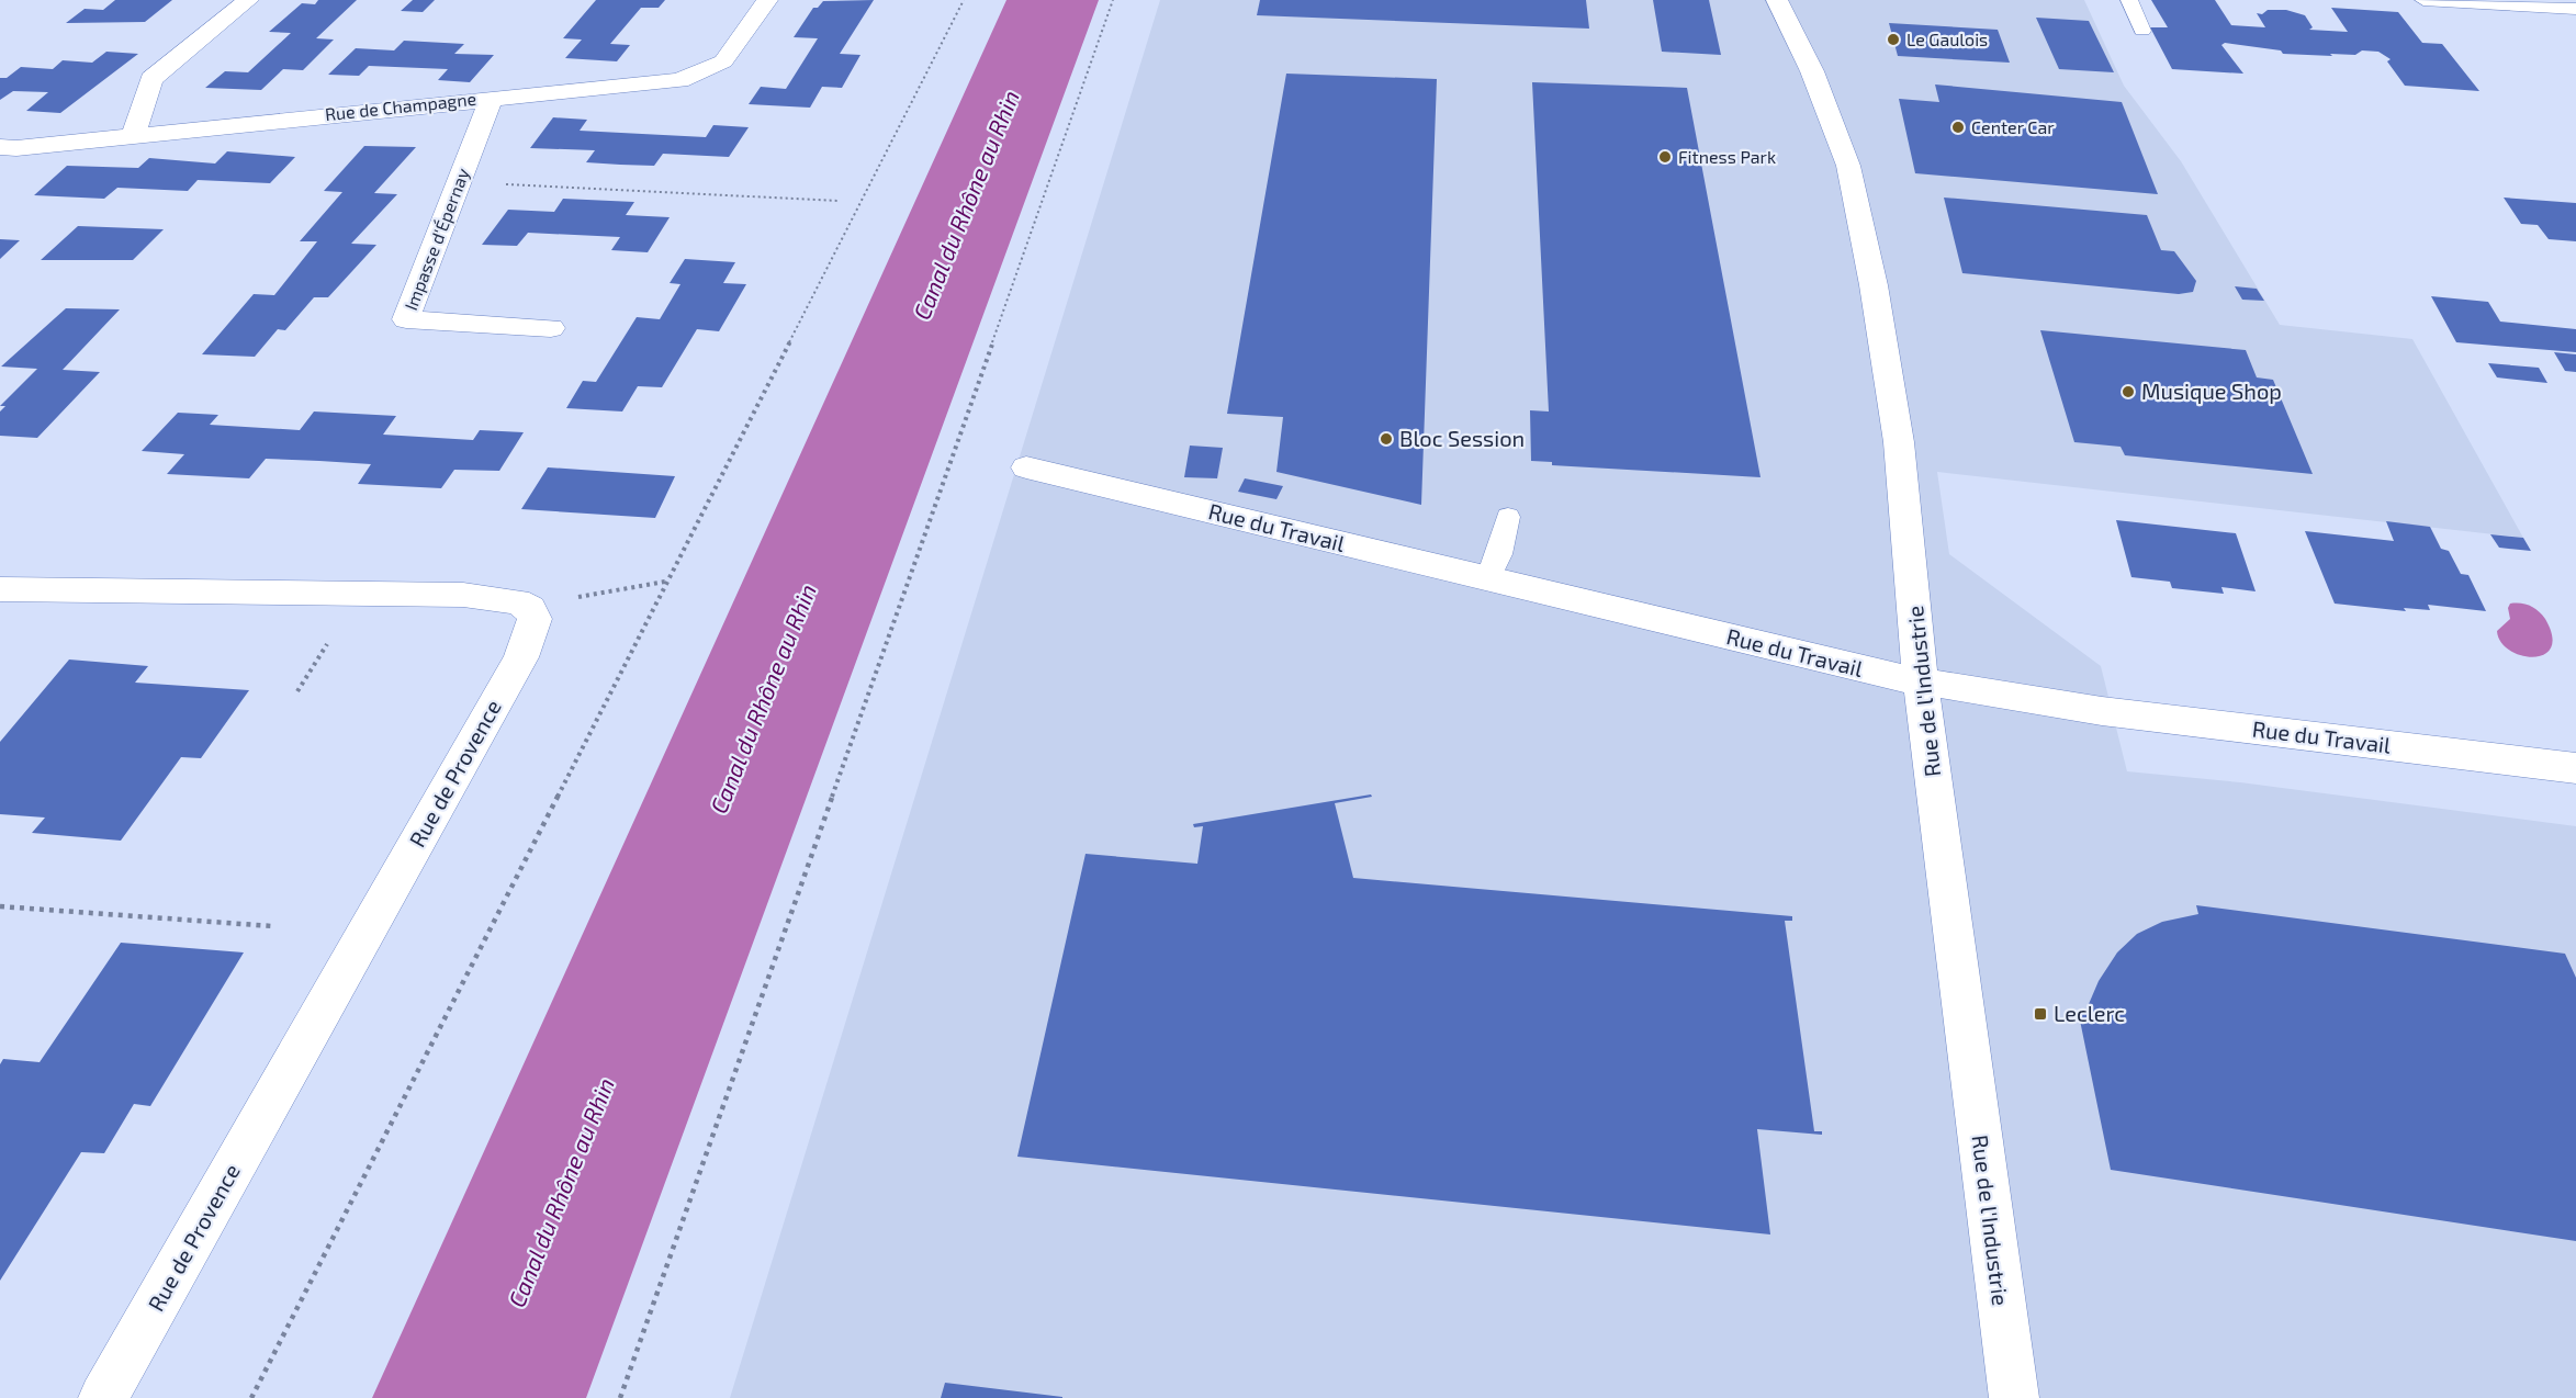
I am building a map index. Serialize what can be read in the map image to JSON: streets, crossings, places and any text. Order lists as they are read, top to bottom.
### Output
{
  "streets": {
    "street": [
      "Rue de Champagne",
      "Impasse d'Épernay",
      "Rue du Travail",
      "Rue de l'Industrie",
      "Rue de Provence"
    ]
  },
  "crossings": [
    ["Rue de Champagne", "Impasse d'Épernay"],
    ["Rue du Travail", "Rue de l'Industrie"]
  ],
  "water": ["Canal du Rhône au Rhin"],
  "places": {
    "other": [
      "Le Gaulois",
      "Center Car",
      "Fitness Park",
      "Musique Shop",
      "Bloc Session"
    ],
    "transit": ["Leclerc"]
  }
}
